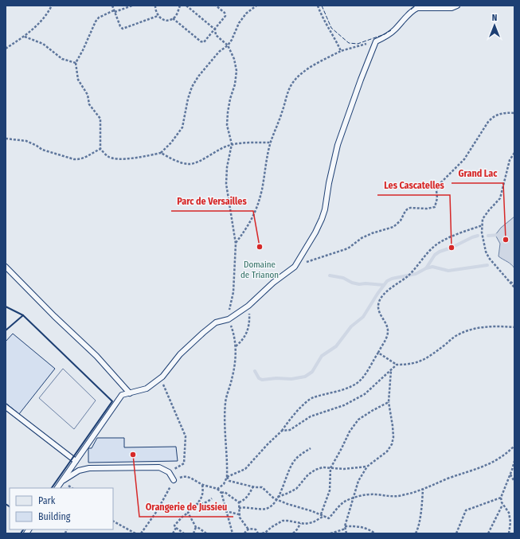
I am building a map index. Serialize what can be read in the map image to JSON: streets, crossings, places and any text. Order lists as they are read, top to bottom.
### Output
{
  "parks": ["Domaine de Trianon"],
  "places": [
    "Grand Lac",
    "Parc de Versailles",
    "Les Cascatelles",
    "Orangerie de Jussieu"
  ],
  "legend": ["Park", "Building"],
  "north": "top"
}
